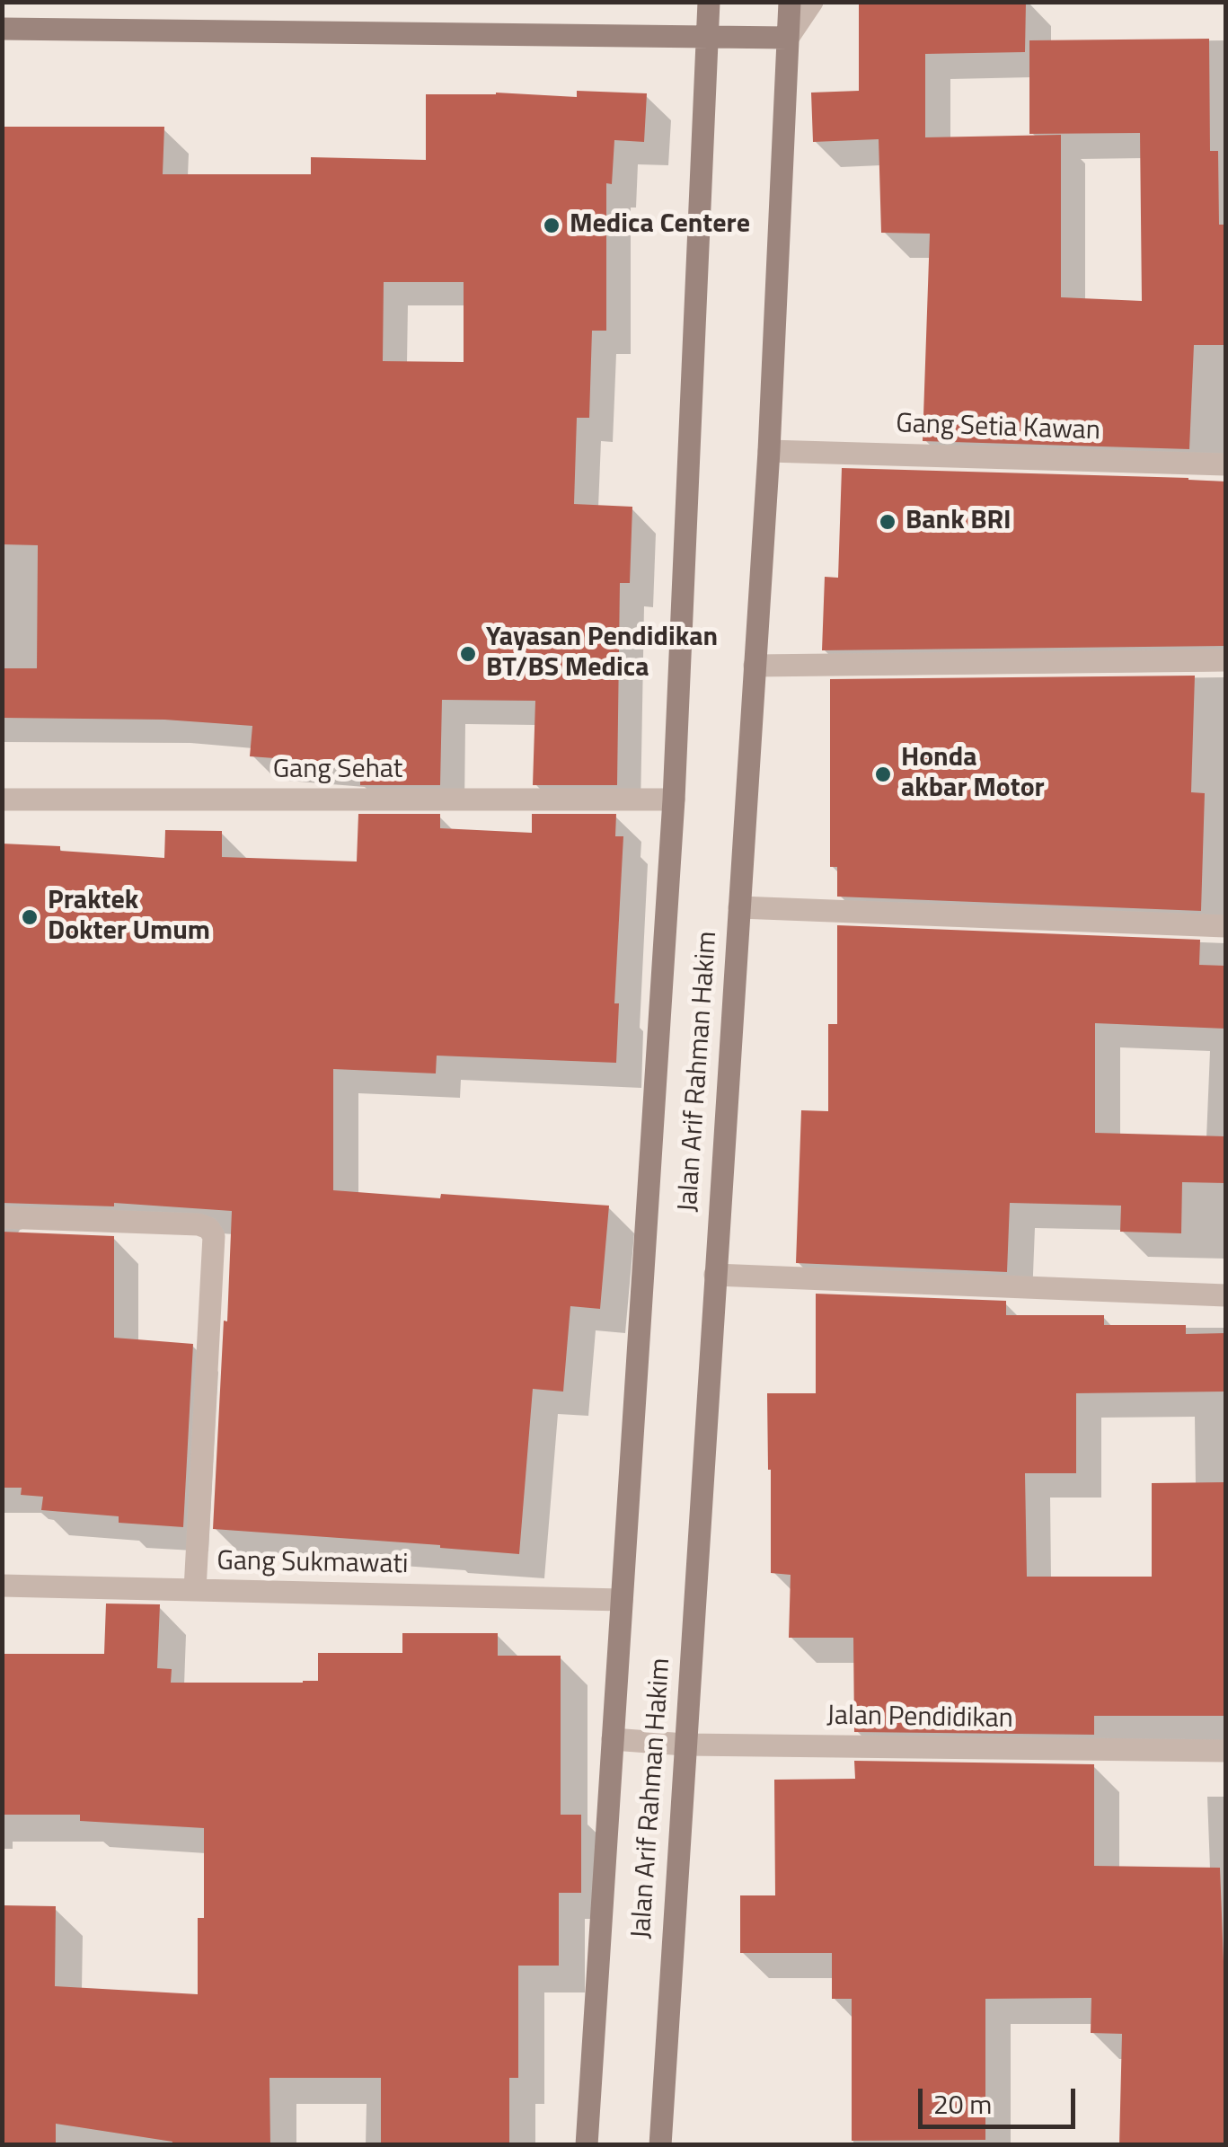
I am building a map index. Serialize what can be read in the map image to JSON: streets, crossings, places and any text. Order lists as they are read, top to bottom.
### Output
{
  "streets": {
    "main road": ["Jalan Arif Rahman Hakim"],
    "street": [
      "Gang Setia Kawan",
      "Gang Sehat",
      "Gang Sukmawati",
      "Jalan Pendidikan"
    ]
  },
  "crossings": [
    ["Gang Setia Kawan", "Jalan Arif Rahman Hakim"],
    ["Gang Sehat", "Jalan Arif Rahman Hakim"],
    ["Jalan Arif Rahman Hakim", "Gang Sukmawati"],
    ["Jalan Arif Rahman Hakim", "Jalan Pendidikan"]
  ],
  "places": [
    "Medica Centere",
    "Bank BRI",
    "Yayasan Pendidikan BT/BS Medica",
    "Honda akbar Motor",
    "Praktek Dokter Umum"
  ],
  "scale_bar": "20 m"
}
